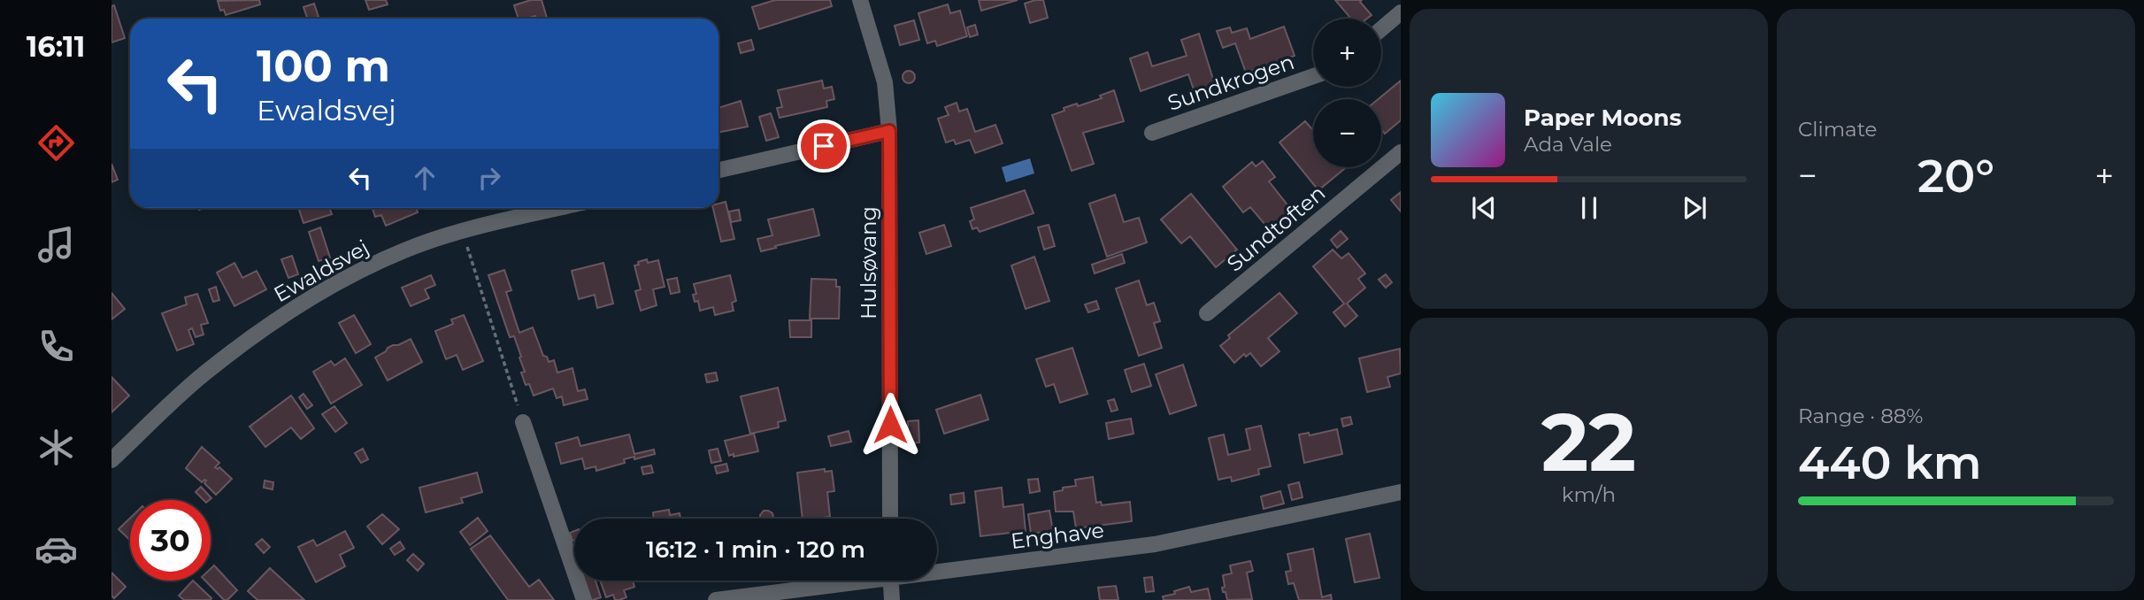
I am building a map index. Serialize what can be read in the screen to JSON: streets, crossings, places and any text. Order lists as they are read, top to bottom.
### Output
{
  "streets": {
    "street": [
      "Sundkrogen",
      "Sundtoften",
      "Hulsøvang",
      "Ewaldsvej",
      "Enghave"
    ]
  },
  "page": {
    "tabs": "16:11",
    "tile": [
      "Climate",
      ["22", "km/h"],
      ["Range · 88%", "440 km"]
    ],
    "map_buttons": ["+", "−"],
    "turn": ["100 m", "Ewaldsvej"],
    "song": ["Paper Moons", "Ada Vale"],
    "heat": ["−", "20°", "+"],
    "limit": "30",
    "trip": "16:12 · 1 min · 120 m"
  }
}
